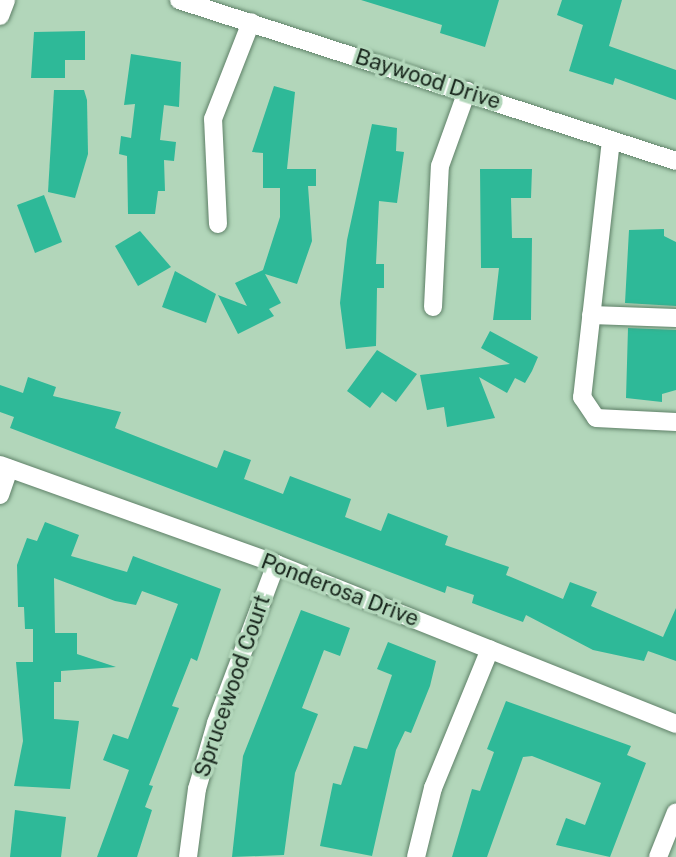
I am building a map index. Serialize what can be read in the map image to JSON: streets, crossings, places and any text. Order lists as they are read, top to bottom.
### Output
{
  "streets": {
    "street": ["Baywood Drive", "Ponderosa Drive", "Sprucewood Court"]
  },
  "crossings": [
    ["Ponderosa Drive", "Sprucewood Court"]
  ]
}
